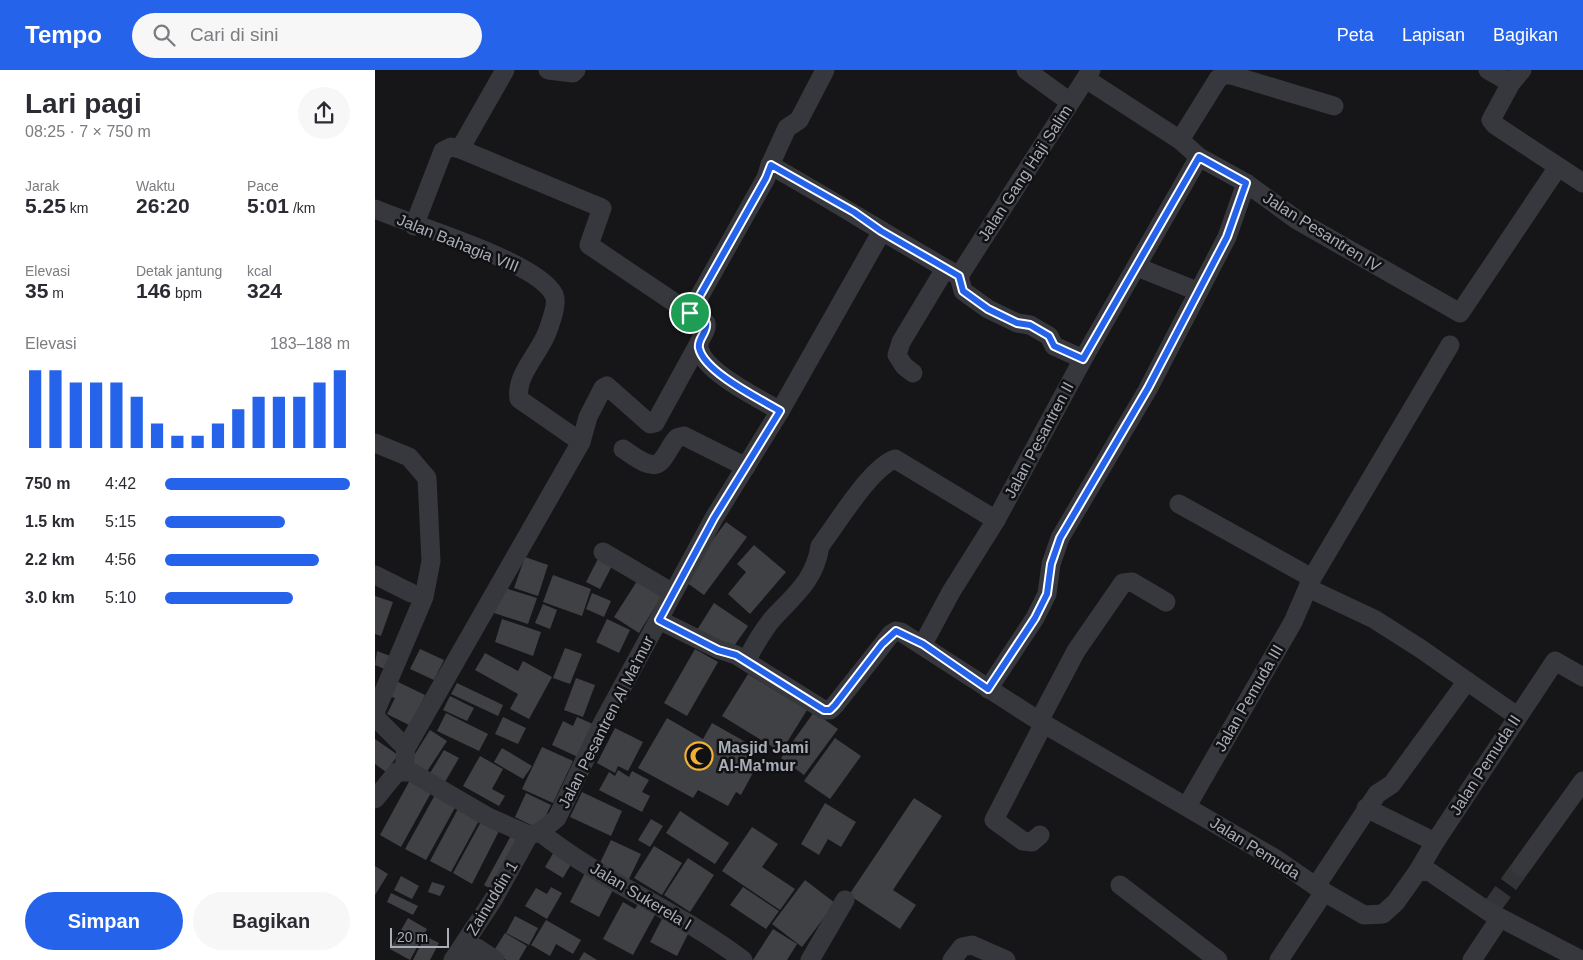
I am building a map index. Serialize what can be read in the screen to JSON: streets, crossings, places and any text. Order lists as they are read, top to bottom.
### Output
{
  "streets": {
    "street": [
      "Jalan Gang Haji Salim",
      "Jalan Pesantren IV",
      "Jalan Bahagia VIII",
      "Jalan Pesantren II",
      "Jalan Pemuda III",
      "Jalan Pesantren Al Ma'mur",
      "Jalan Pemuda II",
      "Jalan Pemuda",
      "Jalan Sukerela I",
      "Zainuddin 1"
    ]
  },
  "crossings": [
    ["Jalan Gang Haji Salim", "Jalan Pesantren IV"],
    ["Jalan Pesantren IV", "Jalan Pesantren II"],
    ["Jalan Pesantren II", "Jalan Pemuda"],
    ["Jalan Pemuda III", "Jalan Pemuda"],
    ["Jalan Pesantren Al Ma'mur", "Jalan Sukerela I"],
    ["Jalan Pesantren Al Ma'mur", "Zainuddin 1"],
    ["Jalan Pemuda II", "Jalan Pemuda"],
    ["Jalan Sukerela I", "Zainuddin 1"]
  ],
  "places": {
    "mosque": ["Masjid Jami Al-Ma'mur"]
  },
  "scale_bar": "20 m",
  "page": {
    "header": "Tempo",
    "search": "Cari di sini",
    "nav": ["Peta", "Lapisan", "Bagikan"],
    "heading": ["Lari pagi", "08:25 · 7 × 750 m"],
    "stats": [
      ["Jarak", "5.25 km"],
      ["Waktu", "26:20"],
      ["Pace", "5:01 /km"],
      ["Elevasi", "35 m"],
      ["Detak jantung", "146 bpm"],
      ["kcal", "324"]
    ],
    "chart": ["Elevasi", "183–188 m"],
    "list": [
      {
        "name": "750 m",
        "note": "4:42"
      },
      {
        "name": "1.5 km",
        "note": "5:15"
      },
      {
        "name": "2.2 km",
        "note": "4:56"
      },
      {
        "name": "3.0 km",
        "note": "5:10"
      }
    ],
    "buttons": ["Simpan", "Bagikan"],
    "scale": "20 m"
  }
}
